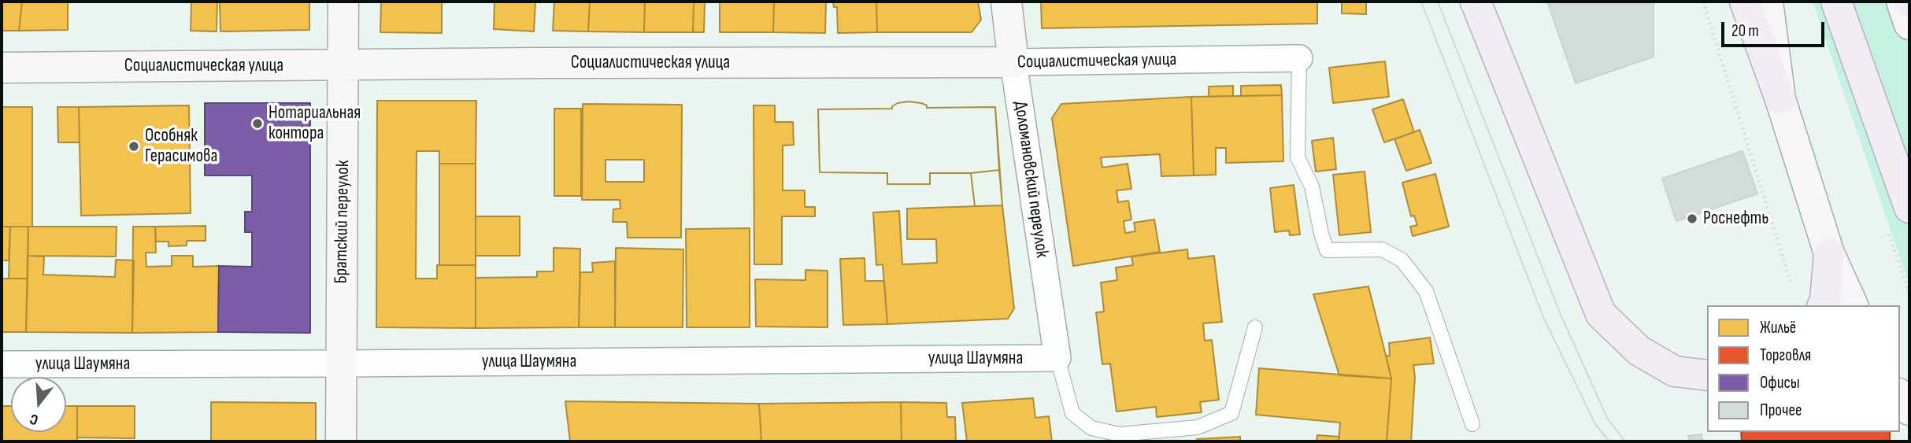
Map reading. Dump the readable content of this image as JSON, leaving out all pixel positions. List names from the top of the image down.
{
  "streets": {
    "street": [
      "Социалистическая улица",
      "Доломановский переулок",
      "Братский переулок",
      "улица Шаумяна"
    ]
  },
  "crossings": [
    ["Социалистическая улица", "Доломановский переулок"],
    ["Социалистическая улица", "Братский переулок"],
    ["Доломановский переулок", "улица Шаумяна"],
    ["Братский переулок", "улица Шаумяна"]
  ],
  "places": ["Нотариальная контора", "Особняк Герасимова", "Роснефть"],
  "legend": [
    "Жильё",
    "Торговля",
    "Офисы",
    "Прочее"
  ],
  "scale_bar": "20 m",
  "north": "bottom"
}
